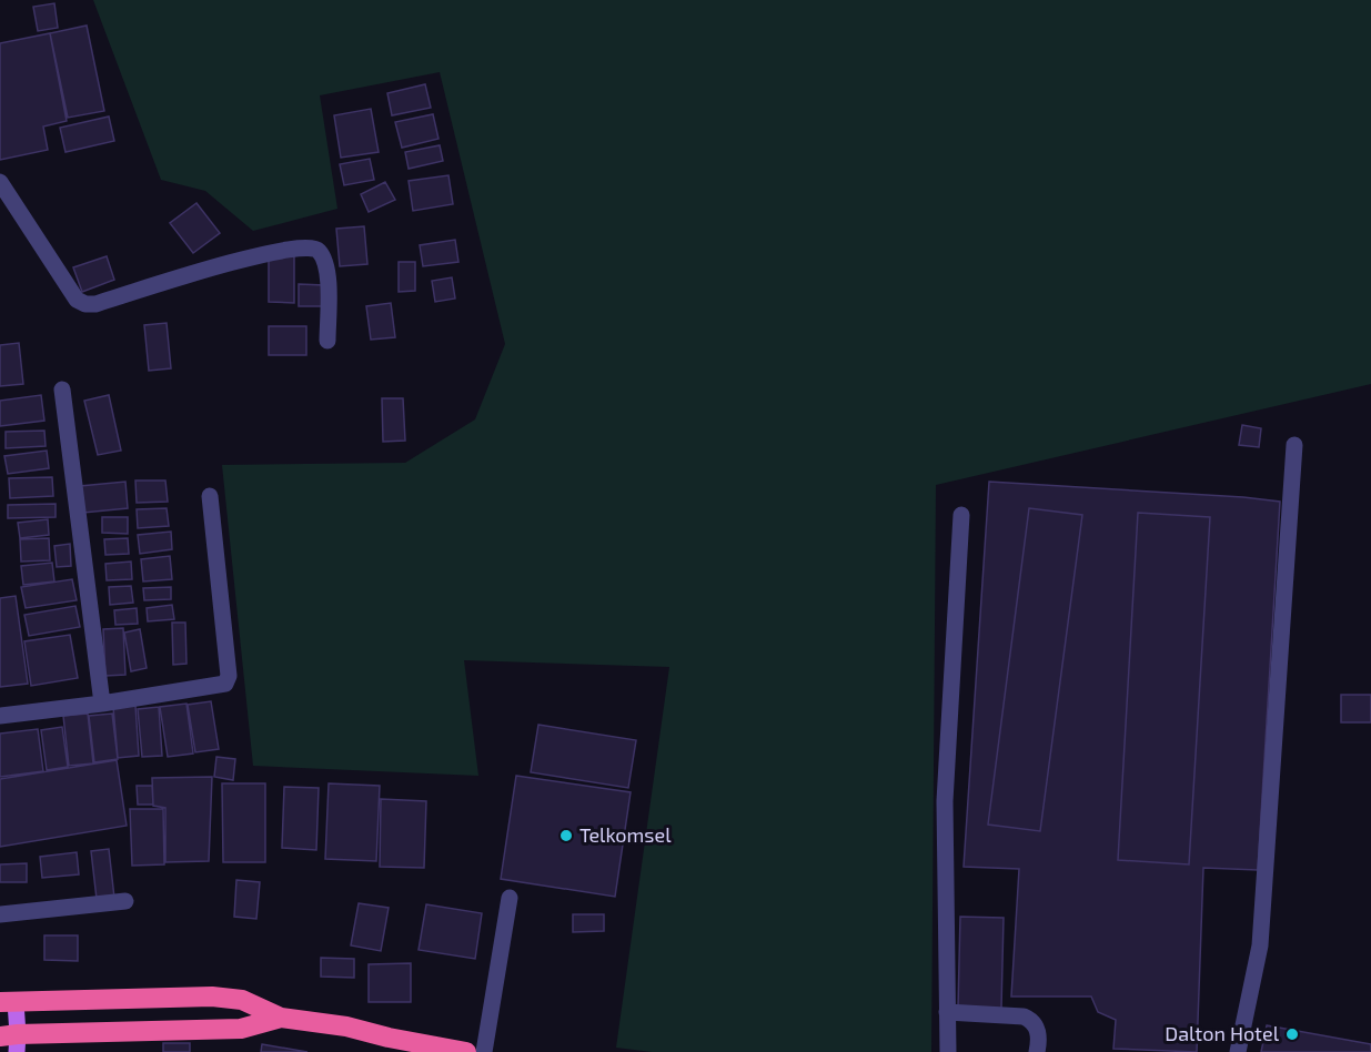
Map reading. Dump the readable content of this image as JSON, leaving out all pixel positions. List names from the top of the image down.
{
  "places": ["Telkomsel", "Dalton Hotel"]
}
